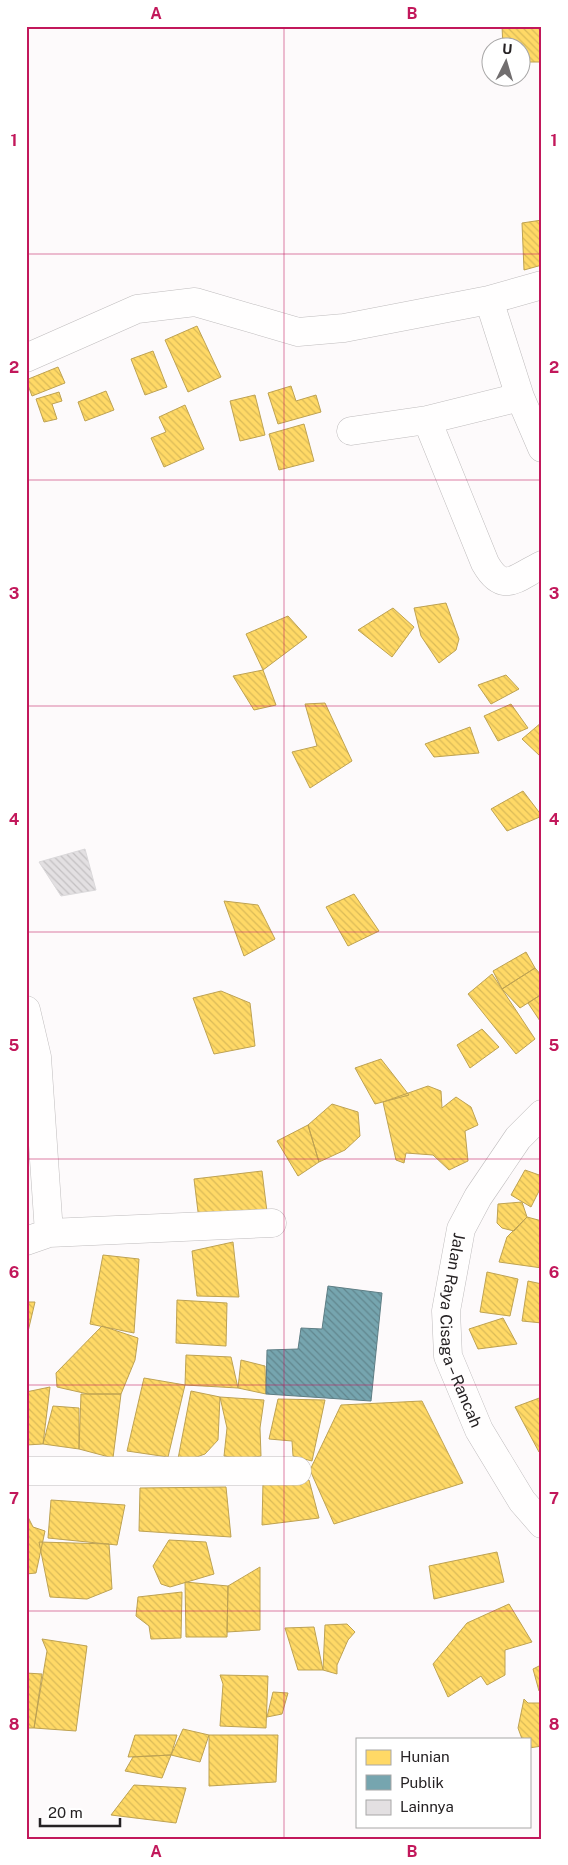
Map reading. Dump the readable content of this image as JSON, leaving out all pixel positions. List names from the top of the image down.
{
  "streets": {
    "street": ["Jalan Raya Cisaga – Rancah"]
  },
  "legend": ["Hunian", "Publik", "Lainnya"],
  "scale_bar": "20 m",
  "north": "top",
  "grid": {
    "columns": ["A", "B"],
    "rows": [
      "1",
      "2",
      "3",
      "4",
      "5",
      "6",
      "7",
      "8"
    ]
  }
}
